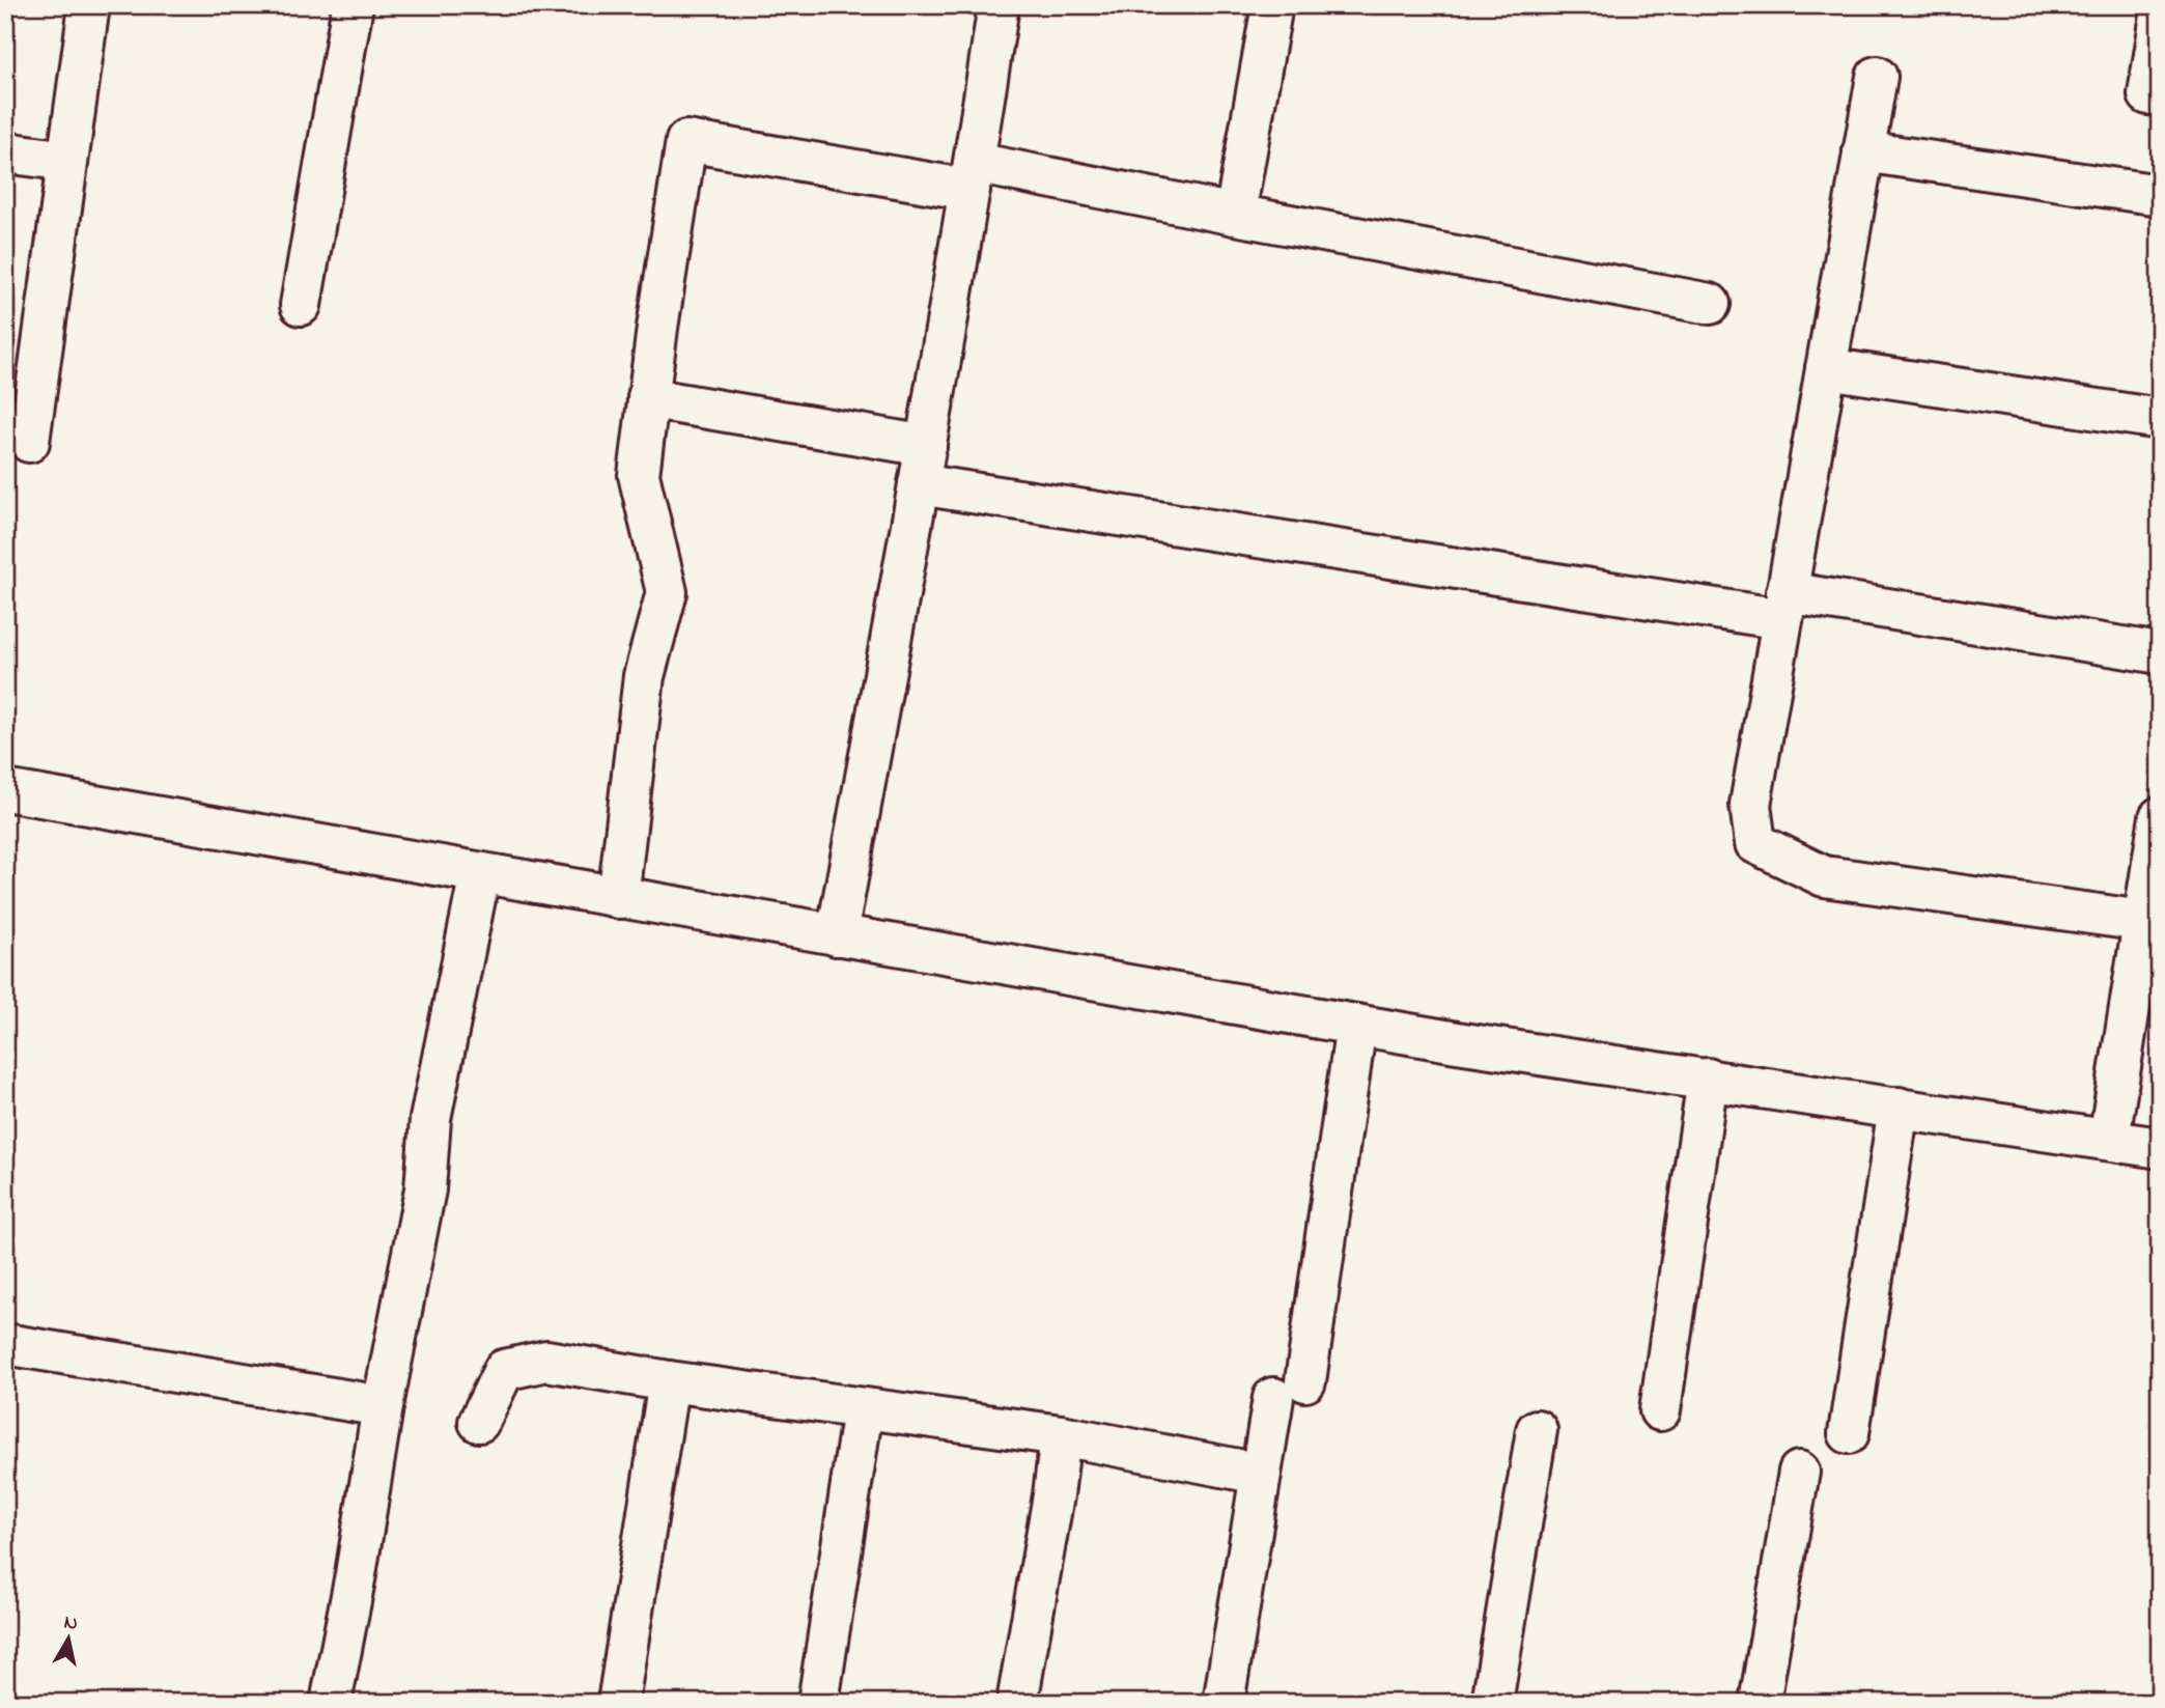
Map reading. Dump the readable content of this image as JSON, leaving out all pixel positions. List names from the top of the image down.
{
  "north": "top"
}
